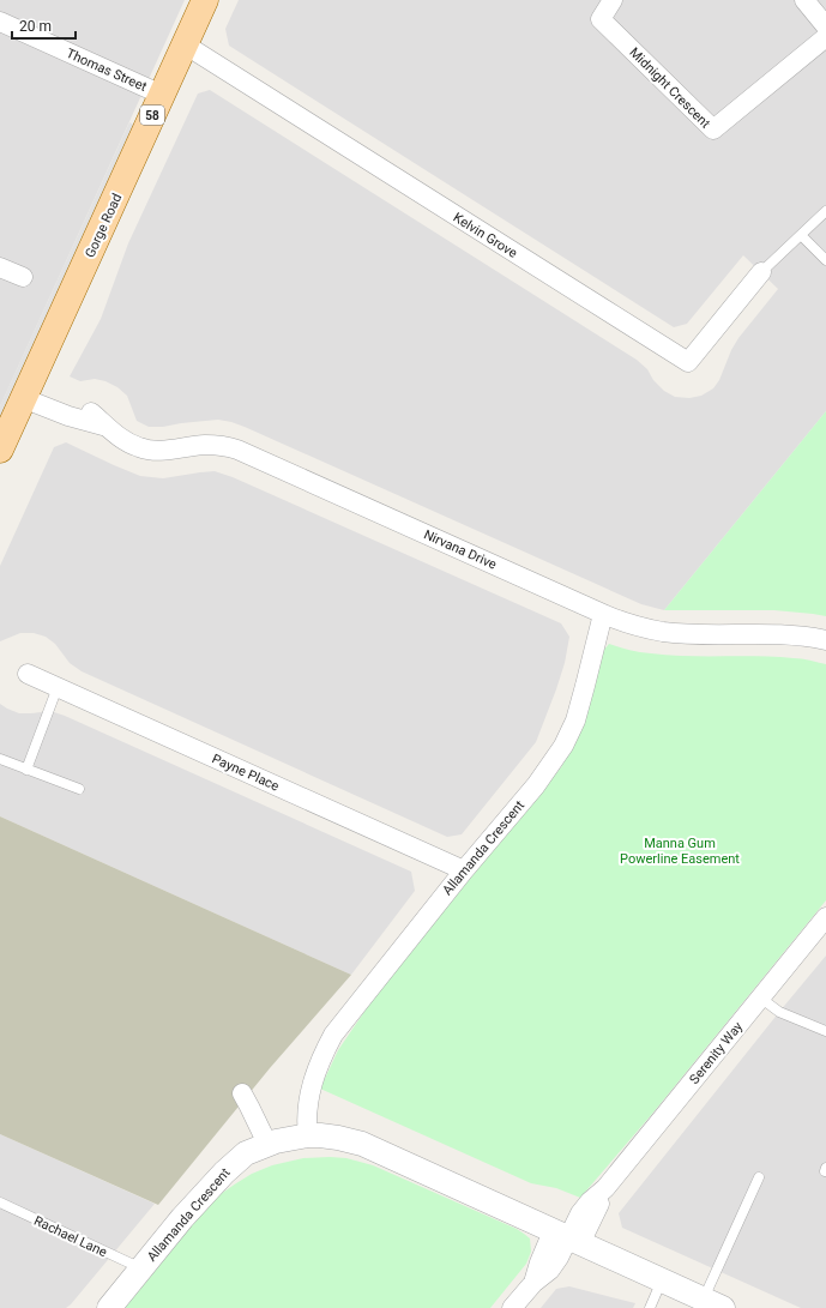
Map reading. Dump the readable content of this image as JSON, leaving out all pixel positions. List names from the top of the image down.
{
  "streets": {
    "main road": ["58", "Gorge Road"],
    "street": [
      "Thomas Street",
      "Midnight Crescent",
      "Kelvin Grove",
      "Nirvana Drive",
      "Payne Place",
      "Allamanda Crescent",
      "Serenity Way"
    ],
    "lane": ["Rachael Lane"]
  },
  "crossings": [
    ["Thomas Street", "Gorge Road"],
    ["Gorge Road", "Kelvin Grove"],
    ["Gorge Road", "Nirvana Drive"],
    ["Nirvana Drive", "Allamanda Crescent"],
    ["Payne Place", "Allamanda Crescent"],
    ["Allamanda Crescent", "Serenity Way"],
    ["Allamanda Crescent", "Rachael Lane"]
  ],
  "parks": ["Manna Gum Powerline Easement"],
  "scale_bar": "20 m"
}
